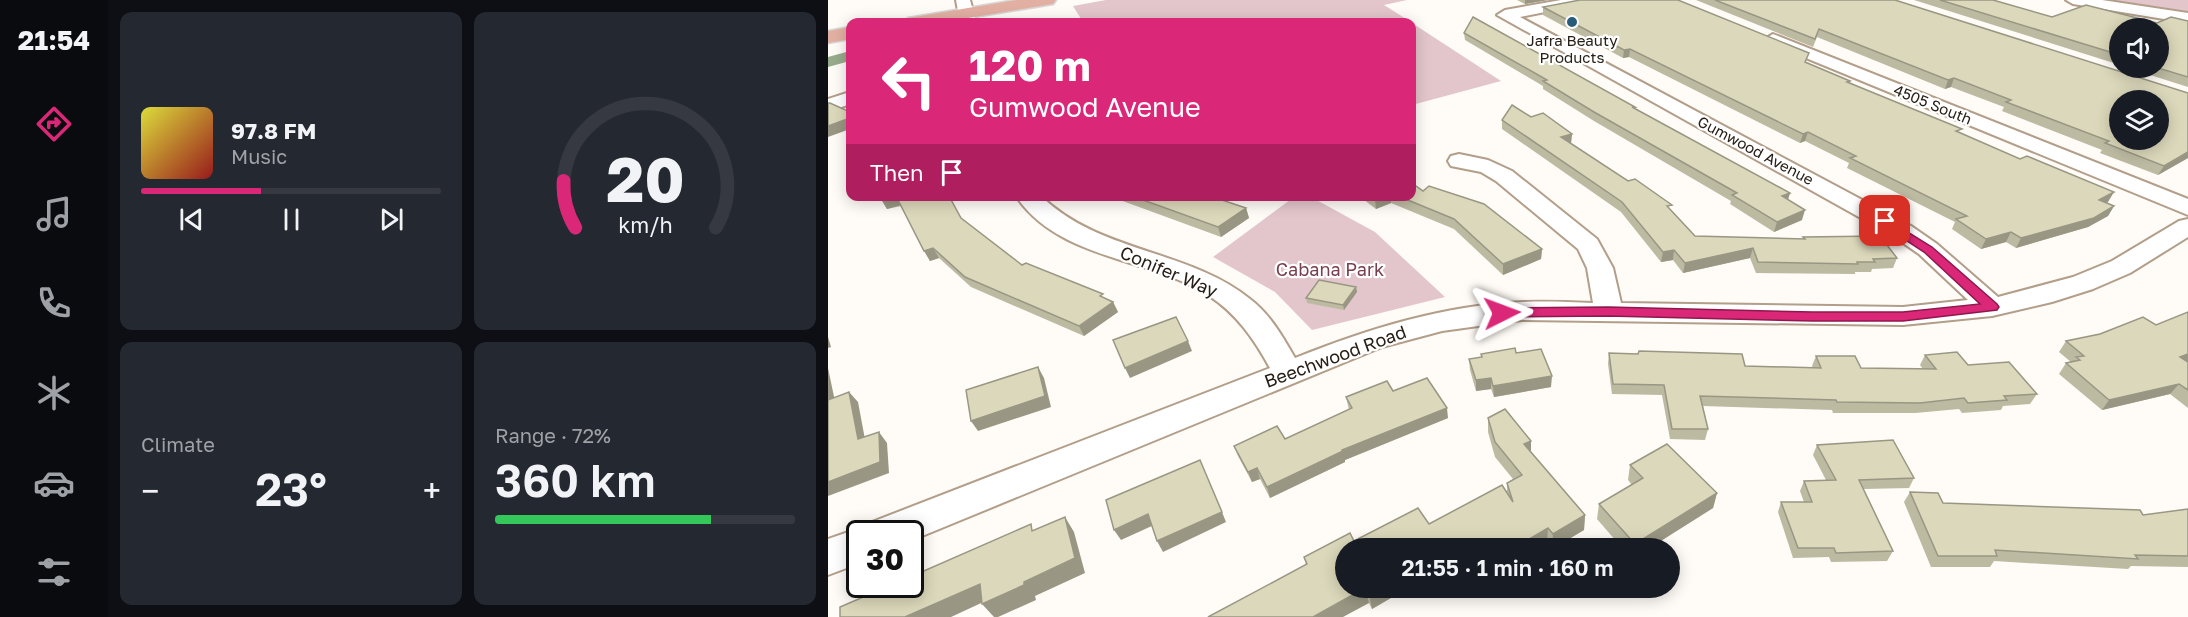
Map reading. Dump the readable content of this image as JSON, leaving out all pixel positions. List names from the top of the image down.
{
  "streets": {
    "street": [
      "4505 South",
      "Gumwood Avenue",
      "Conifer Way",
      "Beechwood Road"
    ]
  },
  "crossings": [
    ["Gumwood Avenue", "Beechwood Road"],
    ["Conifer Way", "Beechwood Road"]
  ],
  "parks": ["Cabana Park"],
  "places": ["Jafra Beauty Products"],
  "page": {
    "tabs": "21:54",
    "turn": ["120 m", "Gumwood Avenue"],
    "song": ["97.8 FM", "Music"],
    "then": "Then",
    "tile": [
      "Climate",
      ["Range · 72%", "360 km"]
    ],
    "heat": ["−", "23°", "+"],
    "limit": "30",
    "trip": "21:55 · 1 min · 160 m",
    "gauge": ["20", "km/h"]
  }
}
